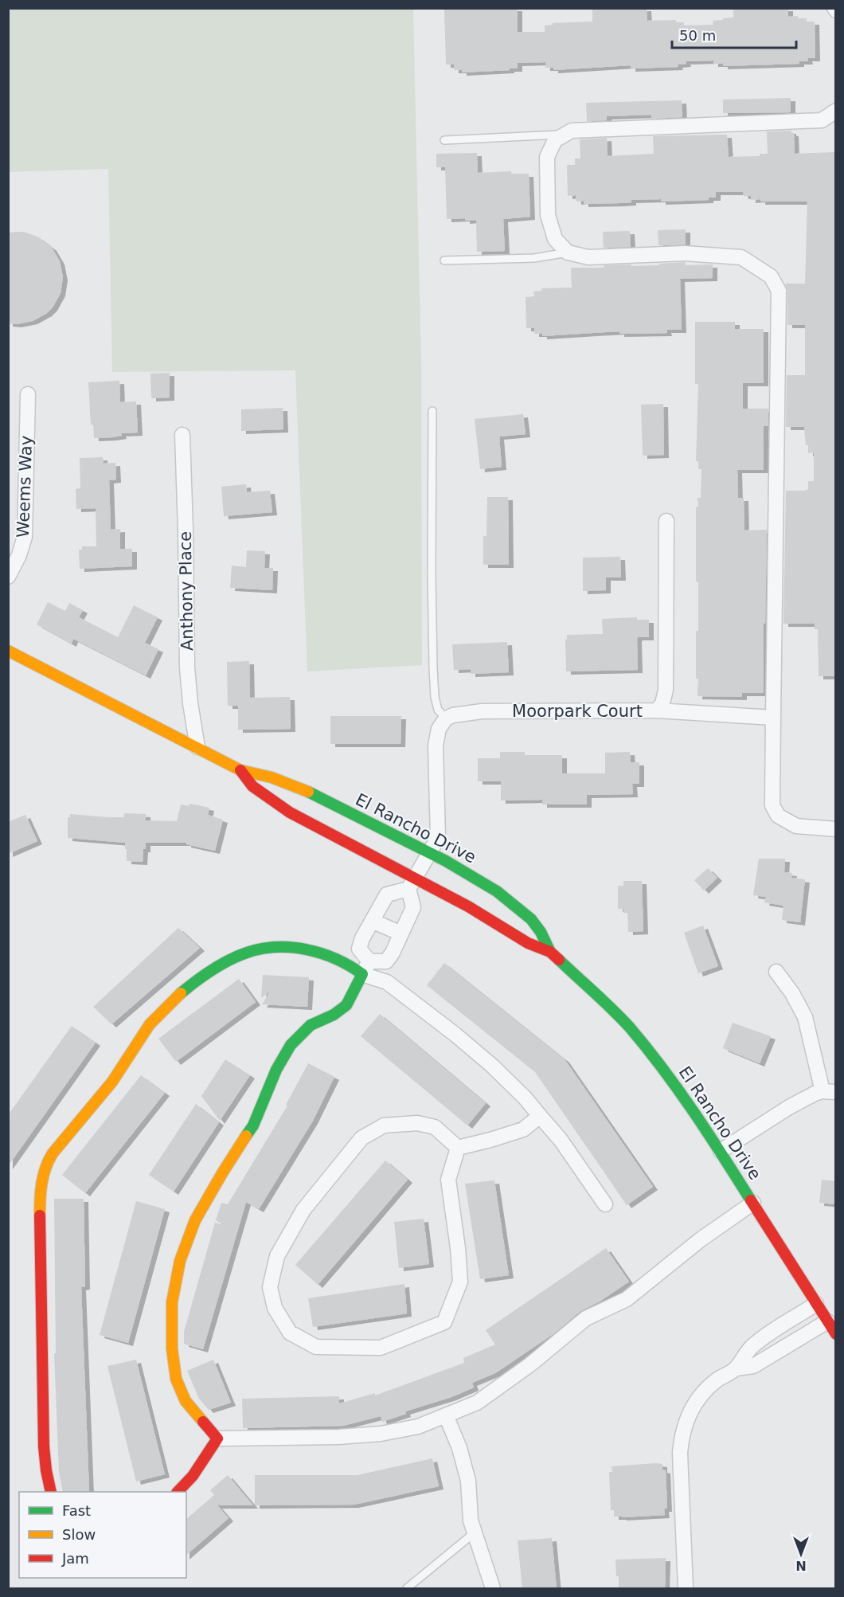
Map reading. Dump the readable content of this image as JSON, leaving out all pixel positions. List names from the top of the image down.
{
  "streets": {
    "main road": ["El Rancho Drive"],
    "street": ["Weems Way", "Anthony Place", "Moorpark Court"]
  },
  "crossings": [
    ["Anthony Place", "El Rancho Drive"]
  ],
  "legend": ["Fast", "Slow", "Jam"],
  "scale_bar": "50 m",
  "north": "bottom"
}
